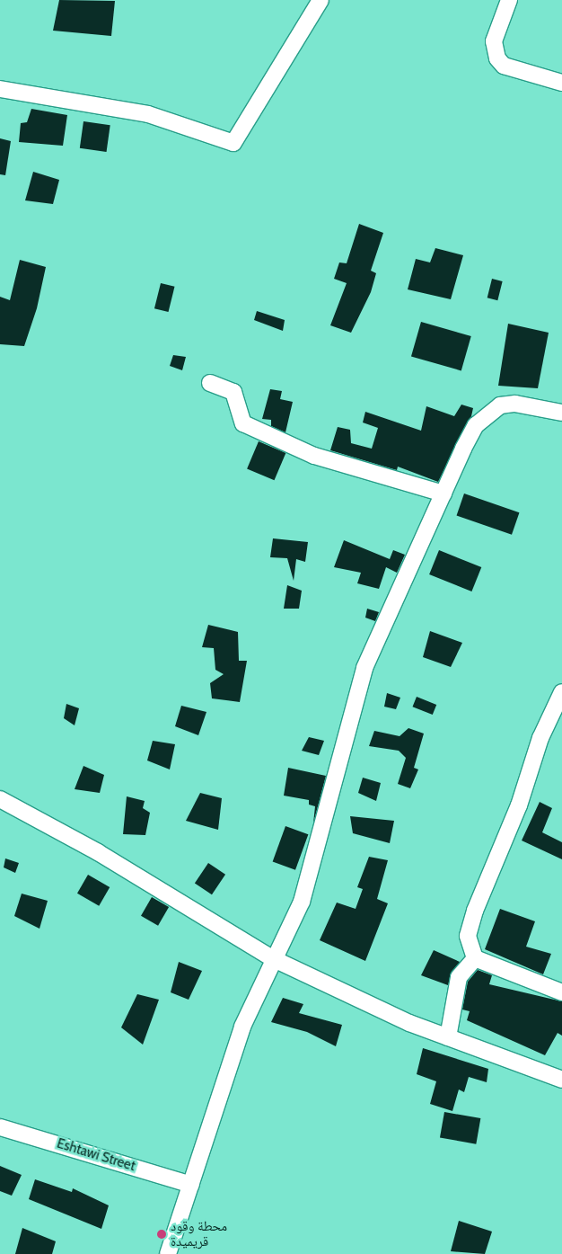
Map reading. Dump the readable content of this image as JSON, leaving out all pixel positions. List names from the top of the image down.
{
  "streets": {
    "street": ["Eshtawi Street"]
  },
  "places": ["محطة وقود قريميدة"]
}
